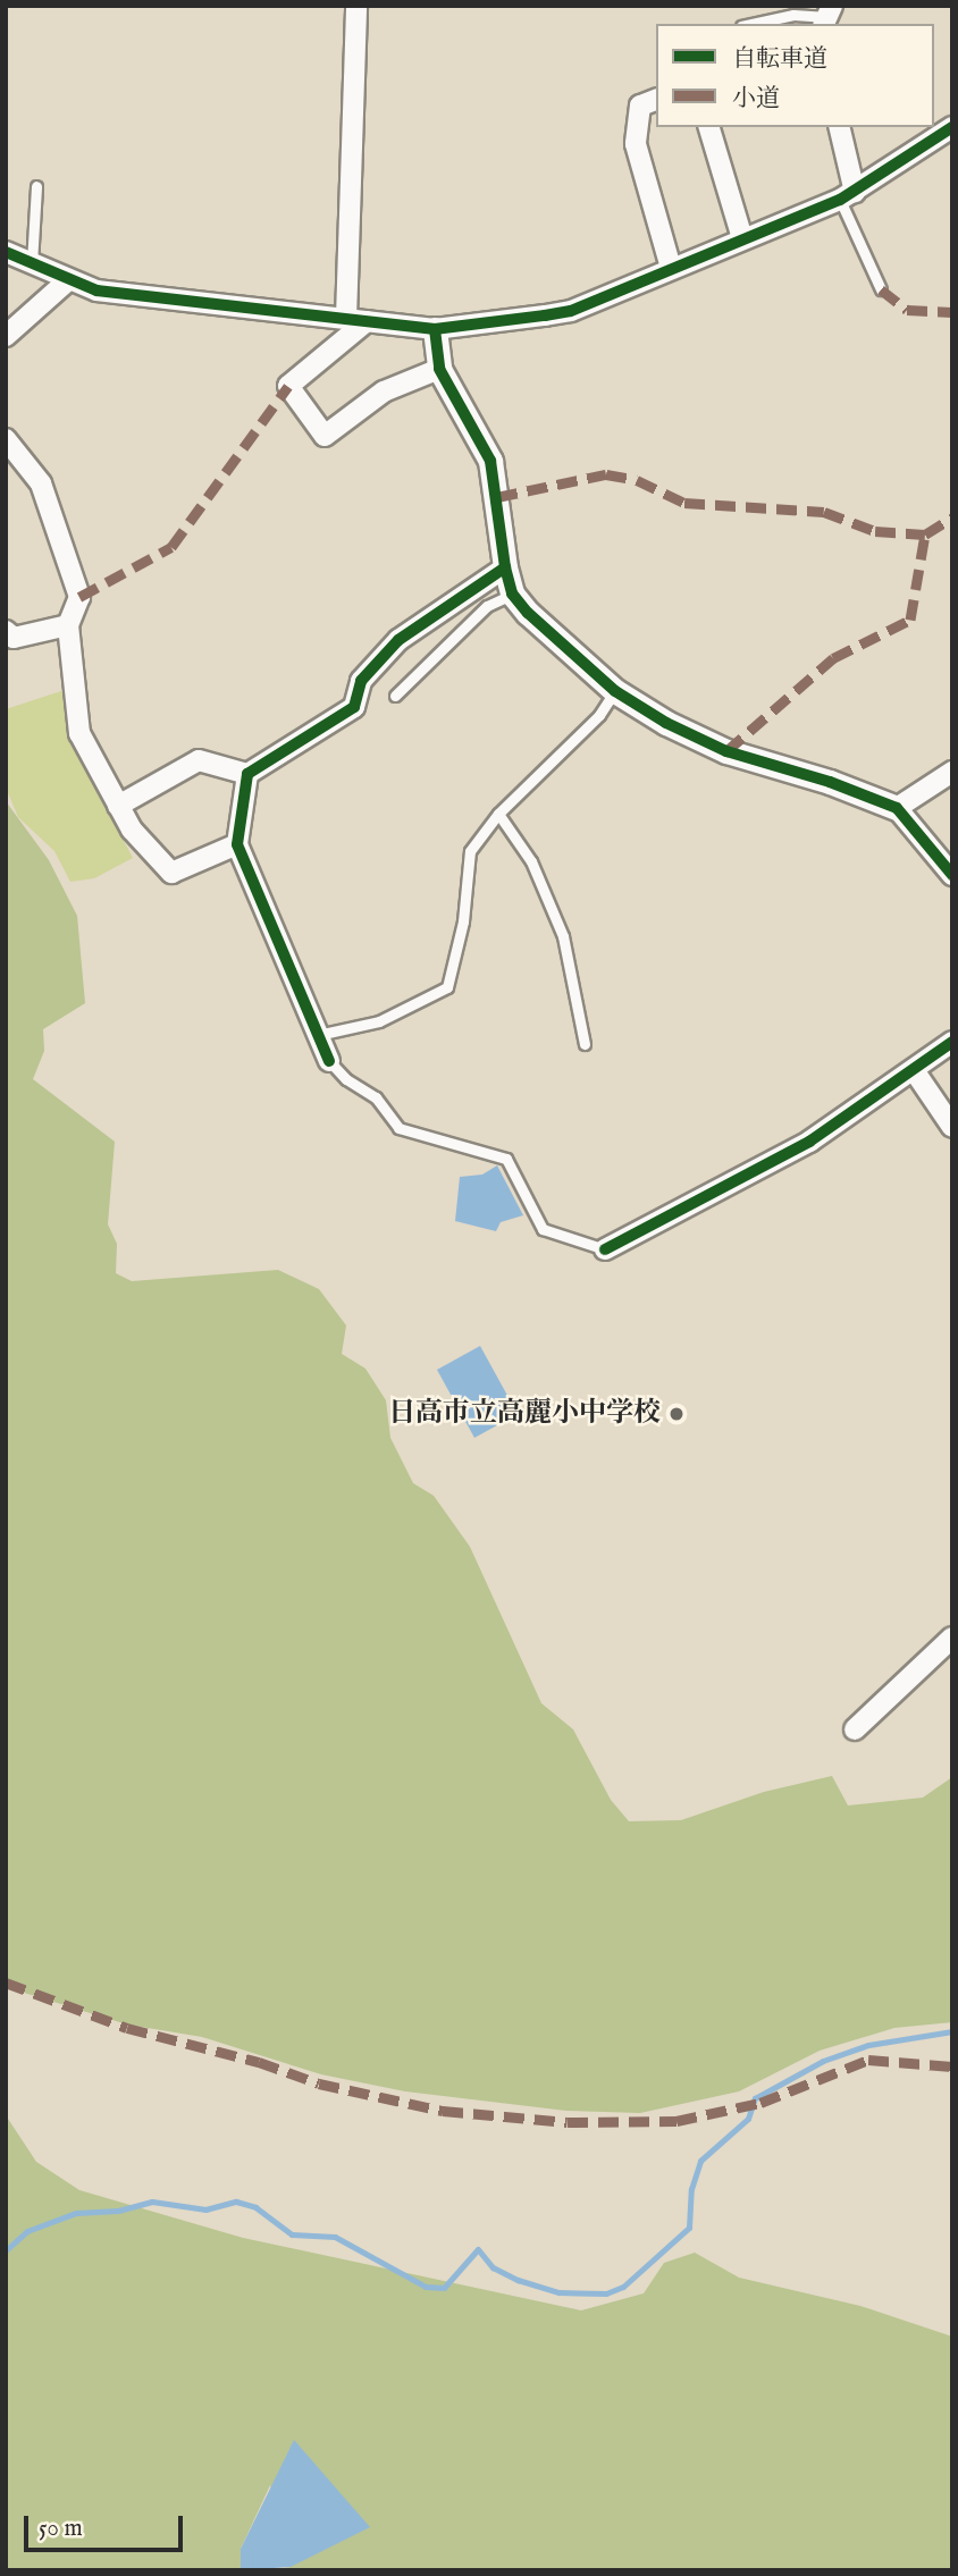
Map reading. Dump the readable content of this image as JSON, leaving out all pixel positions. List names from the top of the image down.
{
  "places": ["日高市立高麗小中学校"],
  "legend": ["自転車道", "小道"],
  "scale_bar": "50 m"
}
